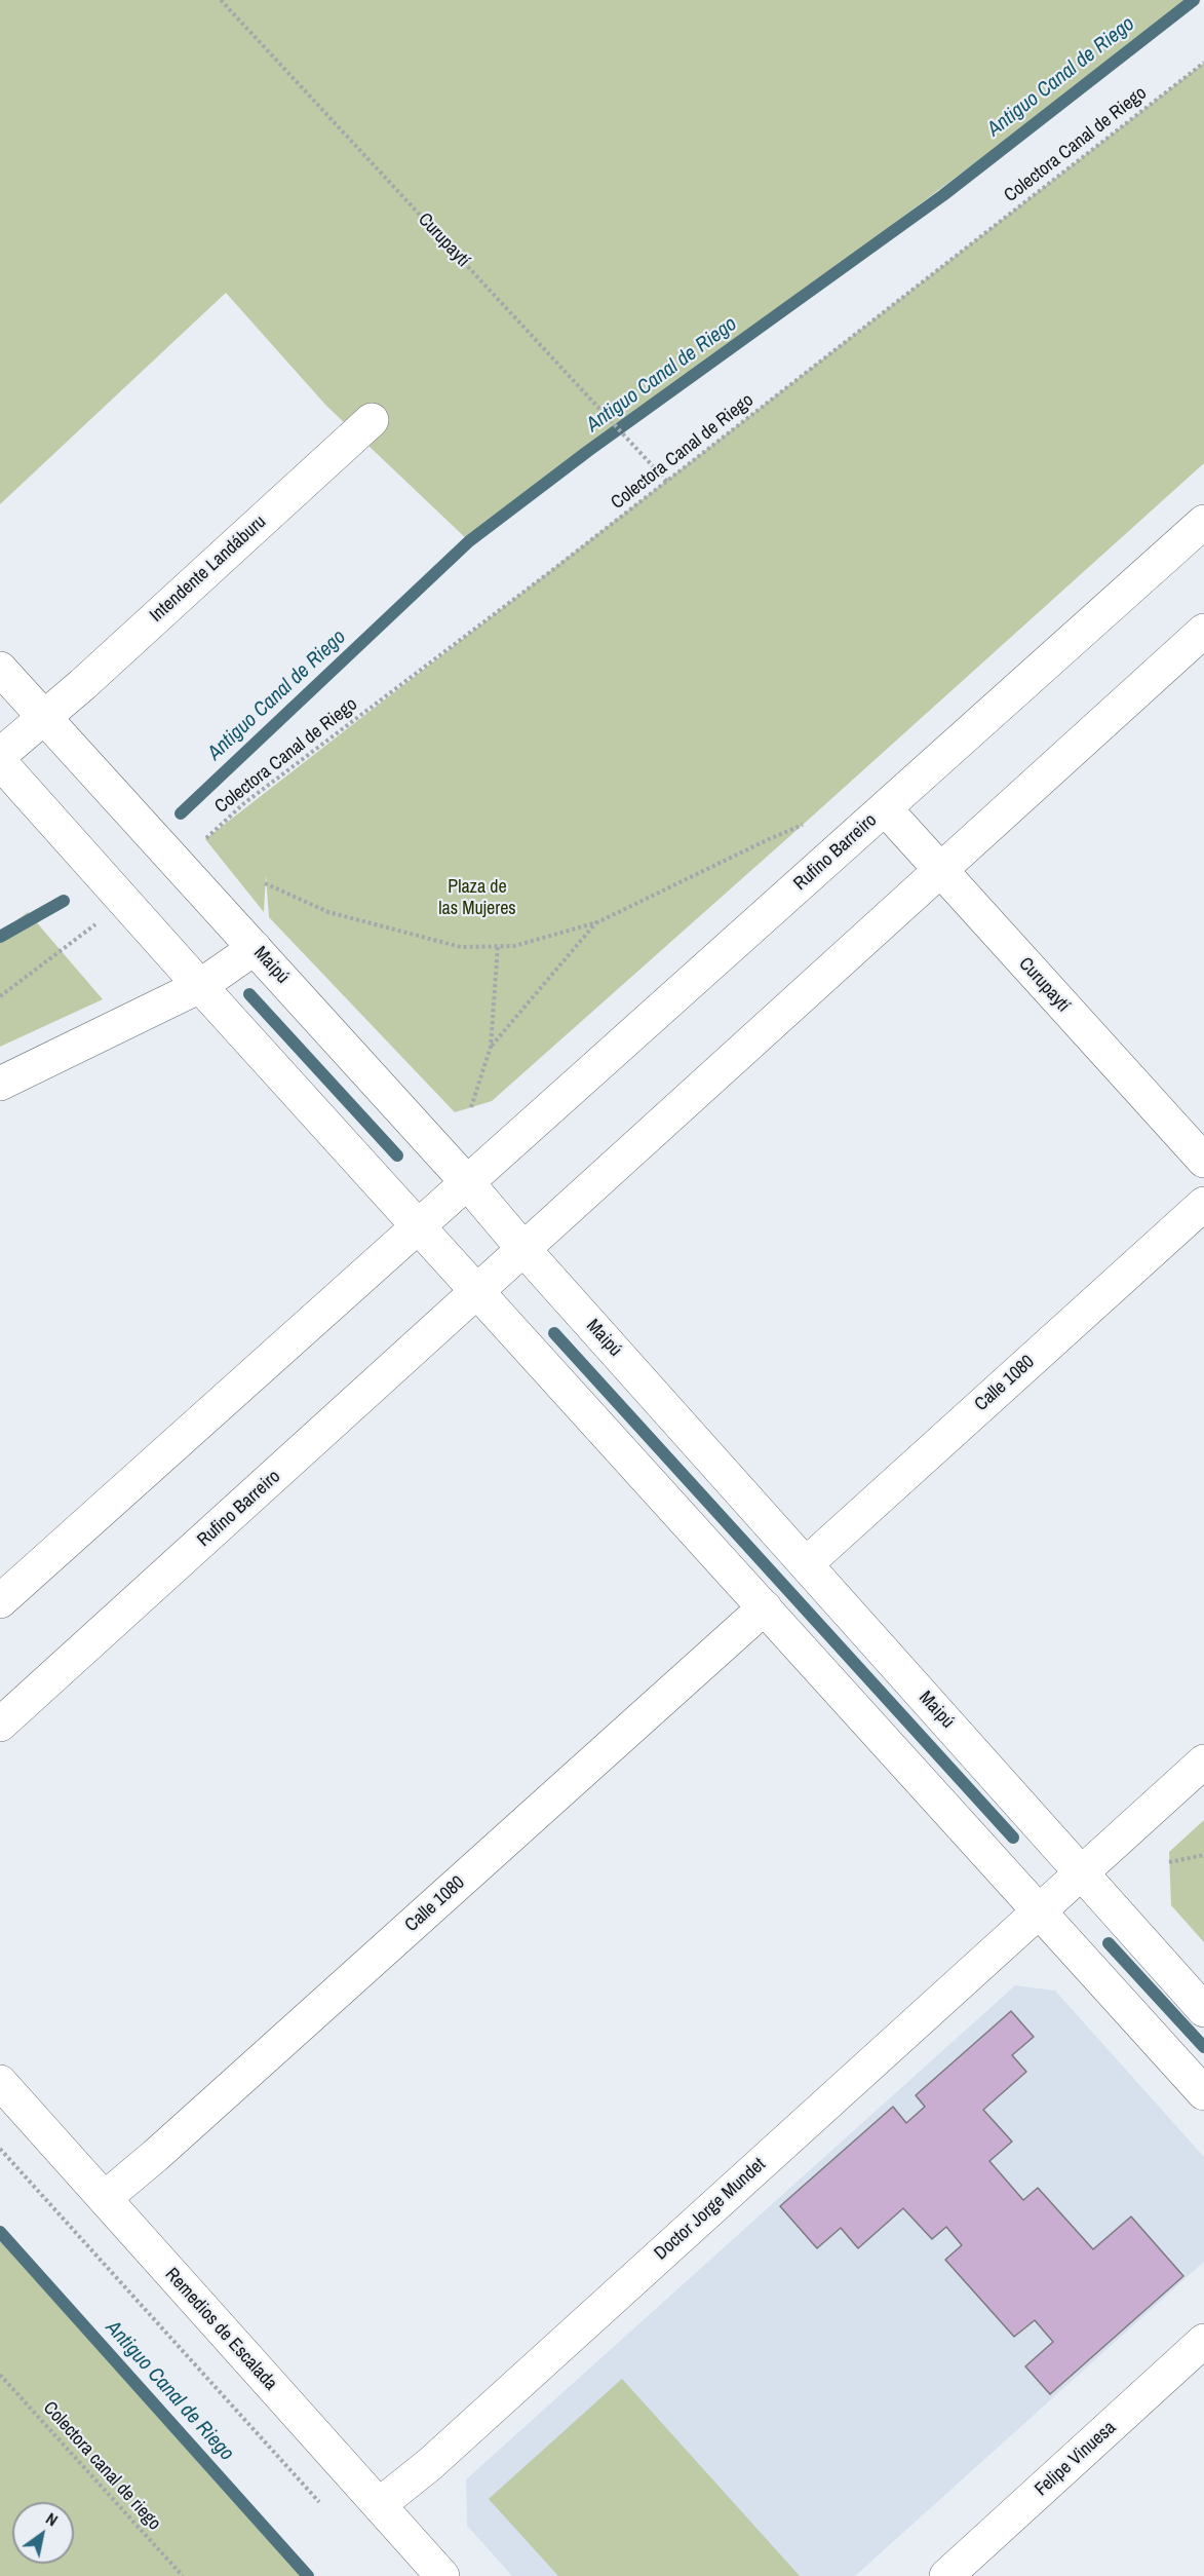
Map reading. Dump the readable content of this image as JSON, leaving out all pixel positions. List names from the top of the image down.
{
  "streets": {
    "street": [
      "Curupaytí",
      "Intendente Landáburu",
      "Rufino Barreiro",
      "Maipú",
      "Calle 1080",
      "Doctor Jorge Mundet",
      "Remedios de Escalada",
      "Felipe Vinuesa"
    ],
    "path": ["Colectora Canal de Riego", "Colectora canal de riego"]
  },
  "crossings": [
    ["Colectora Canal de Riego", "Curupaytí"],
    ["Colectora Canal de Riego", "Maipú"],
    ["Curupaytí", "Rufino Barreiro"],
    ["Intendente Landáburu", "Maipú"],
    ["Rufino Barreiro", "Maipú"],
    ["Maipú", "Calle 1080"],
    ["Maipú", "Doctor Jorge Mundet"],
    ["Calle 1080", "Remedios de Escalada"],
    ["Doctor Jorge Mundet", "Remedios de Escalada"]
  ],
  "water": ["Antiguo Canal de Riego"],
  "parks": ["Plaza de las Mujeres"],
  "north": "top right"
}
